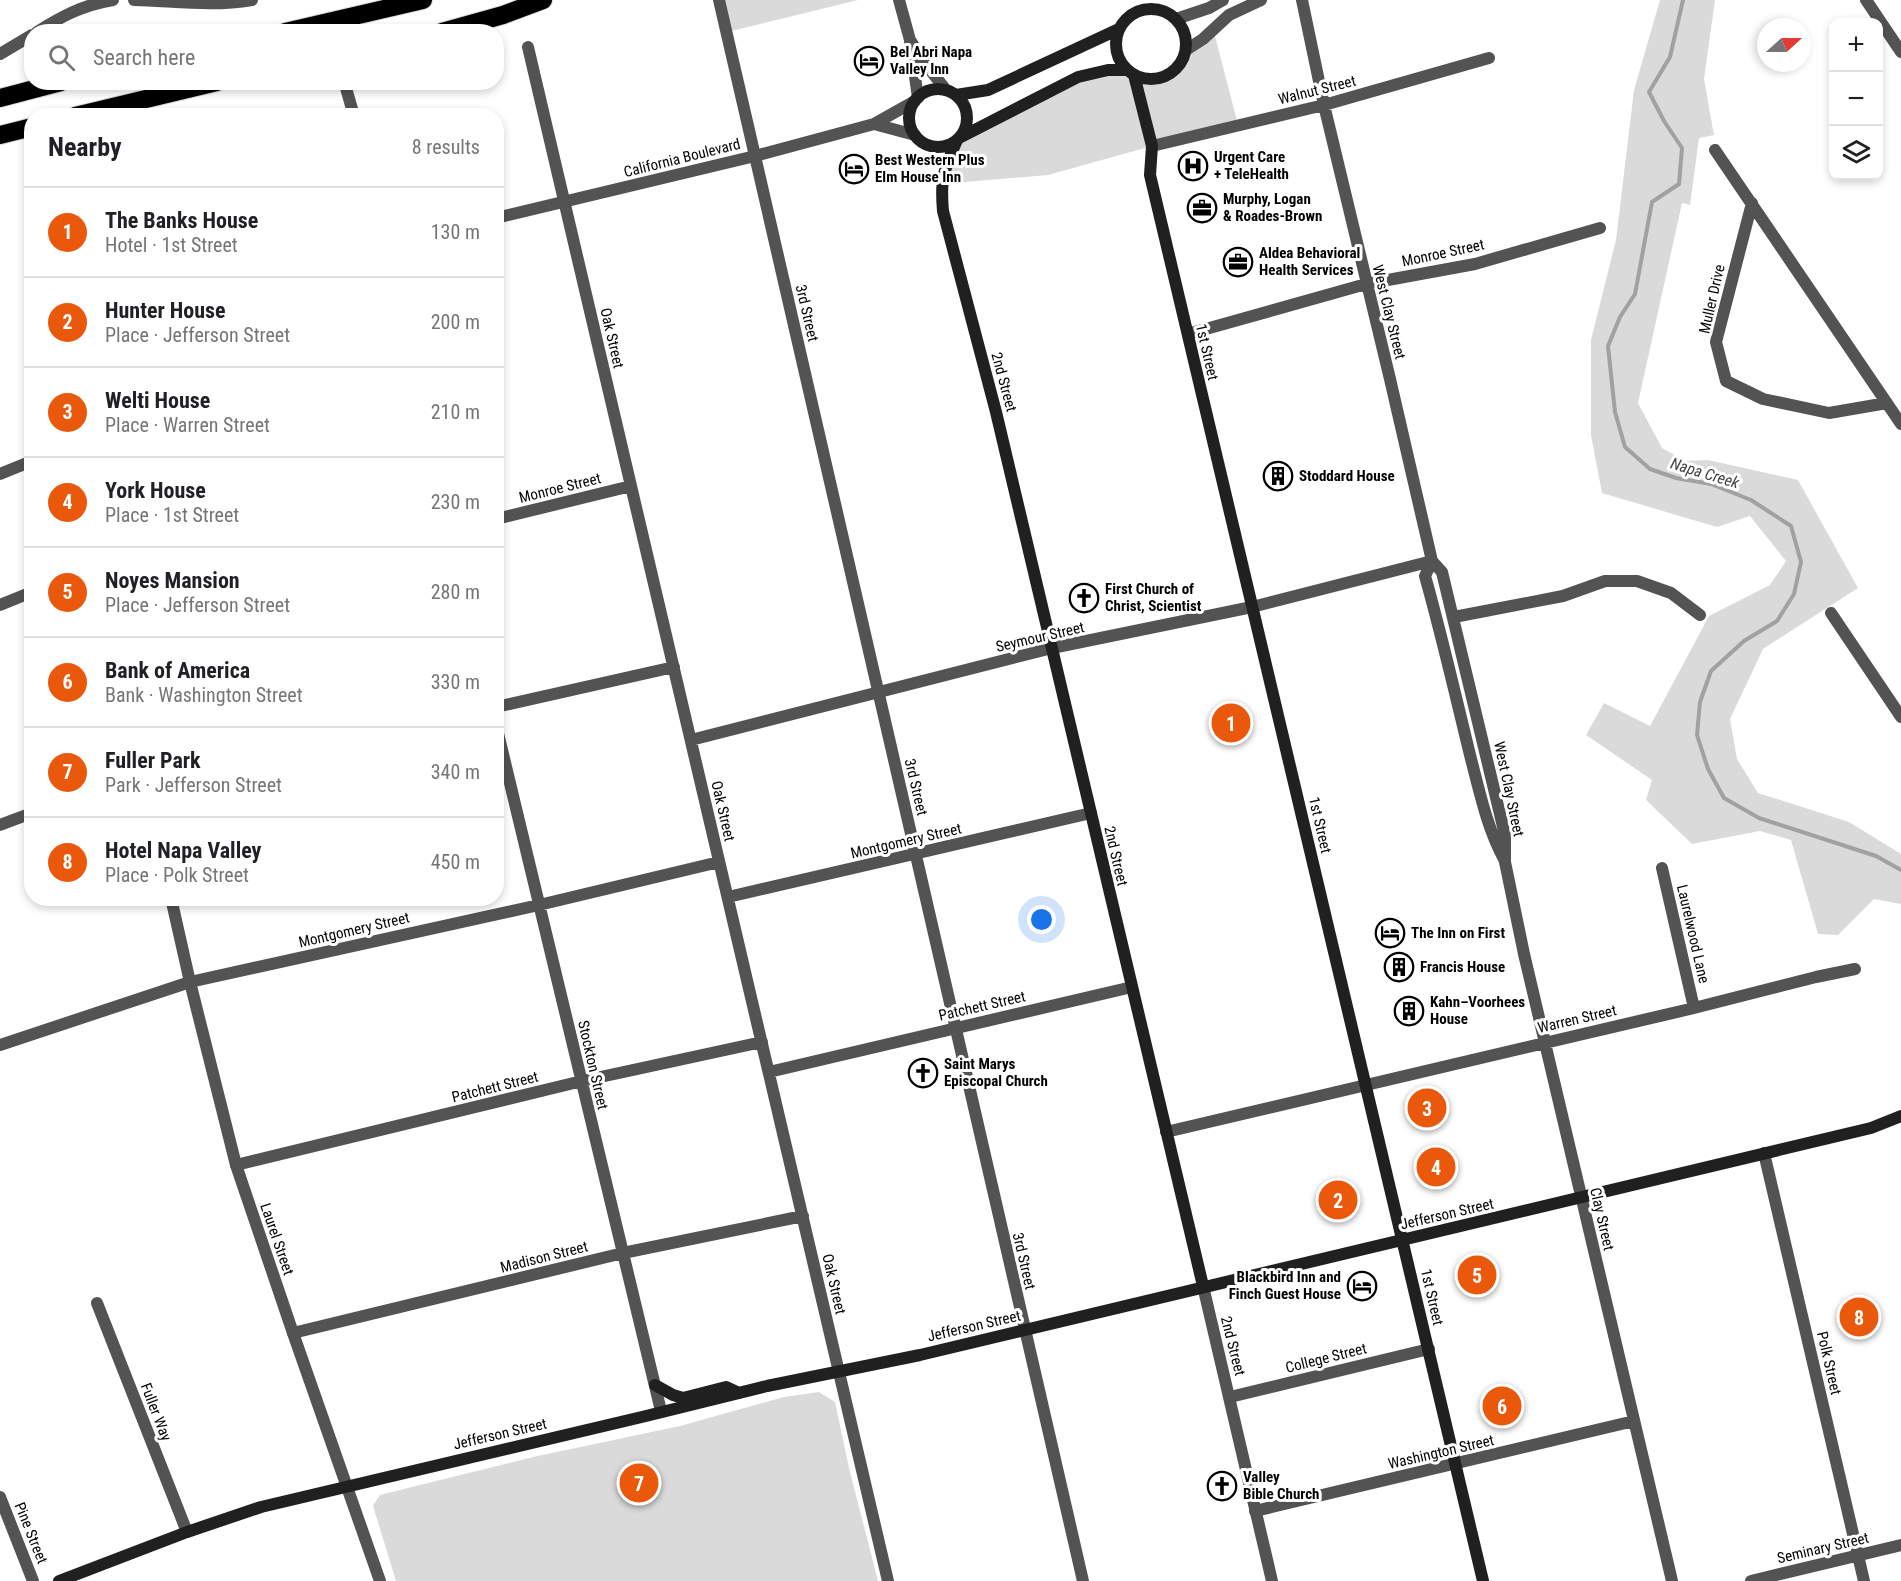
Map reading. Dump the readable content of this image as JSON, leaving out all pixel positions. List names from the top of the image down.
{
  "streets": {
    "main road": ["1st Street", "2nd Street", "Jefferson Street"],
    "street": [
      "Walnut Street",
      "California Boulevard",
      "Monroe Street",
      "Muller Drive",
      "West Clay Street",
      "3rd Street",
      "Oak Street",
      "Seymour Street",
      "Montgomery Street",
      "Laurelwood Lane",
      "Patchett Street",
      "Warren Street",
      "Stockton Street",
      "Clay Street",
      "Laurel Street",
      "Madison Street",
      "College Street",
      "Polk Street",
      "Fuller Way",
      "Washington Street",
      "Pine Street",
      "Seminary Street"
    ]
  },
  "crossings": [
    ["Walnut Street", "West Clay Street"],
    ["Walnut Street", "1st Street"],
    ["California Boulevard", "3rd Street"],
    ["California Boulevard", "Oak Street"],
    ["California Boulevard", "2nd Street"],
    ["Monroe Street", "West Clay Street"],
    ["Monroe Street", "Oak Street"],
    ["Monroe Street", "1st Street"],
    ["West Clay Street", "Seymour Street"],
    ["West Clay Street", "Clay Street"],
    ["3rd Street", "Seymour Street"],
    ["3rd Street", "Montgomery Street"],
    ["3rd Street", "Patchett Street"],
    ["3rd Street", "Jefferson Street"],
    ["Oak Street", "Seymour Street"],
    ["Oak Street", "Montgomery Street"],
    ["Oak Street", "Patchett Street"],
    ["Oak Street", "Jefferson Street"],
    ["Oak Street", "Madison Street"],
    ["1st Street", "Seymour Street"],
    ["1st Street", "Warren Street"],
    ["1st Street", "Jefferson Street"],
    ["1st Street", "College Street"],
    ["1st Street", "Washington Street"],
    ["2nd Street", "Seymour Street"],
    ["2nd Street", "Montgomery Street"],
    ["2nd Street", "Patchett Street"],
    ["2nd Street", "Warren Street"],
    ["2nd Street", "Jefferson Street"],
    ["2nd Street", "College Street"],
    ["2nd Street", "Washington Street"],
    ["Montgomery Street", "Stockton Street"],
    ["Montgomery Street", "Laurel Street"],
    ["Laurelwood Lane", "Warren Street"],
    ["Patchett Street", "Stockton Street"],
    ["Patchett Street", "Laurel Street"],
    ["Warren Street", "Clay Street"],
    ["Stockton Street", "Jefferson Street"],
    ["Stockton Street", "Madison Street"],
    ["Jefferson Street", "Clay Street"],
    ["Jefferson Street", "Laurel Street"],
    ["Jefferson Street", "Polk Street"],
    ["Jefferson Street", "Fuller Way"],
    ["Clay Street", "Washington Street"],
    ["Laurel Street", "Madison Street"],
    ["Polk Street", "Seminary Street"]
  ],
  "water": ["Napa Creek"],
  "places": {
    "hotel": [
      "Bel Abri Napa Valley Inn",
      "Best Western Plus Elm House Inn",
      "The Inn on First",
      "Blackbird Inn and Finch Guest House"
    ],
    "hospital": ["Urgent Care + TeleHealth"],
    "office": ["Murphy, Logan & Roades-Brown", "Aldea Behavioral Health Services"],
    "building": ["Stoddard House", "Francis House", "Kahn–Voorhees House"],
    "church": ["First Church of Christ, Scientist", "Saint Marys Episcopal Church", "Valley Bible Church"]
  },
  "north": "right",
  "page": {
    "map_buttons": ["+", "−"],
    "search": "Search here",
    "heading": ["Nearby", "8 results"],
    "list": [
      {
        "mark": "1",
        "name": "The Banks House",
        "note": "Hotel · 1st Street",
        "value": "130 m"
      },
      {
        "mark": "2",
        "name": "Hunter House",
        "note": "Place · Jefferson Street",
        "value": "200 m"
      },
      {
        "mark": "3",
        "name": "Welti House",
        "note": "Place · Warren Street",
        "value": "210 m"
      },
      {
        "mark": "4",
        "name": "York House",
        "note": "Place · 1st Street",
        "value": "230 m"
      },
      {
        "mark": "5",
        "name": "Noyes Mansion",
        "note": "Place · Jefferson Street",
        "value": "280 m"
      },
      {
        "mark": "6",
        "name": "Bank of America",
        "note": "Bank · Washington Street",
        "value": "330 m"
      },
      {
        "mark": "7",
        "name": "Fuller Park",
        "note": "Park · Jefferson Street",
        "value": "340 m"
      },
      {
        "mark": "8",
        "name": "Hotel Napa Valley",
        "note": "Place · Polk Street",
        "value": "450 m"
      }
    ],
    "pins": [
      "1",
      "3",
      "4",
      "2",
      "5",
      "8",
      "6",
      "7"
    ]
  }
}
